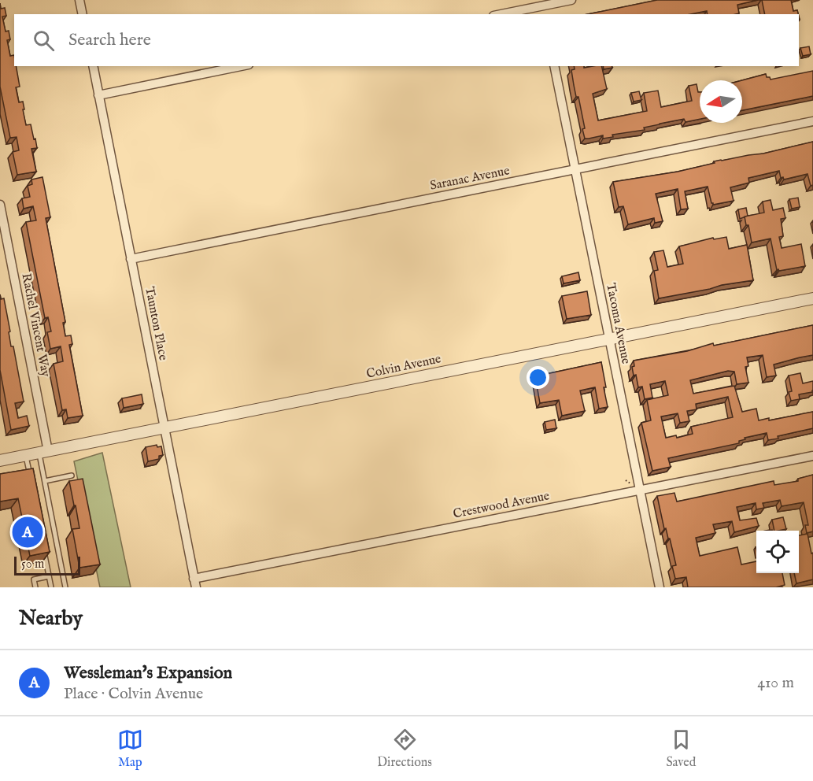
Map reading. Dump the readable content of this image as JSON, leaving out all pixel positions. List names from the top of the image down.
{
  "streets": {
    "street": [
      "Saranac Avenue",
      "Taunton Place",
      "Tacoma Avenue",
      "Rachel Vincent Way",
      "Colvin Avenue",
      "Crestwood Avenue"
    ]
  },
  "crossings": [
    ["Saranac Avenue", "Taunton Place"],
    ["Saranac Avenue", "Tacoma Avenue"],
    ["Taunton Place", "Colvin Avenue"],
    ["Taunton Place", "Crestwood Avenue"],
    ["Tacoma Avenue", "Colvin Avenue"],
    ["Tacoma Avenue", "Crestwood Avenue"],
    ["Rachel Vincent Way", "Colvin Avenue"]
  ],
  "scale_bar": "50 m",
  "north": "left",
  "page": {
    "search": "Search here",
    "pins": "A",
    "scale": "50 m",
    "heading": "Nearby",
    "list": [
      {
        "mark": "A",
        "name": "Wessleman's Expansion",
        "note": "Place · Colvin Avenue",
        "value": "410 m"
      }
    ],
    "nav": ["Map", "Directions", "Saved"]
  }
}
